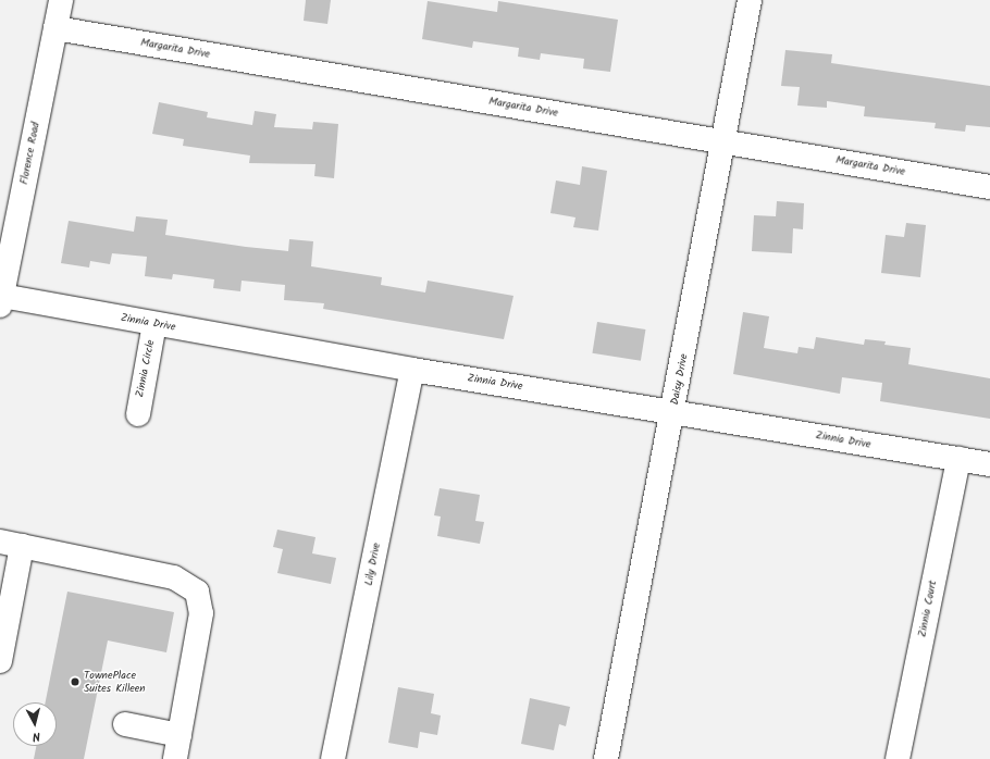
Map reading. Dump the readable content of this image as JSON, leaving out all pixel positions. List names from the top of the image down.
{
  "streets": {
    "street": [
      "Margarita Drive",
      "Florence Road",
      "Zinnia Drive",
      "Zinnia Circle",
      "Daisy Drive",
      "Lily Drive",
      "Zinnia Court"
    ]
  },
  "crossings": [
    ["Margarita Drive", "Florence Road"],
    ["Margarita Drive", "Daisy Drive"],
    ["Florence Road", "Zinnia Drive"],
    ["Zinnia Drive", "Zinnia Circle"],
    ["Zinnia Drive", "Daisy Drive"],
    ["Zinnia Drive", "Lily Drive"],
    ["Zinnia Drive", "Zinnia Court"]
  ],
  "places": ["TownePlace Suites Killeen"],
  "north": "bottom"
}
